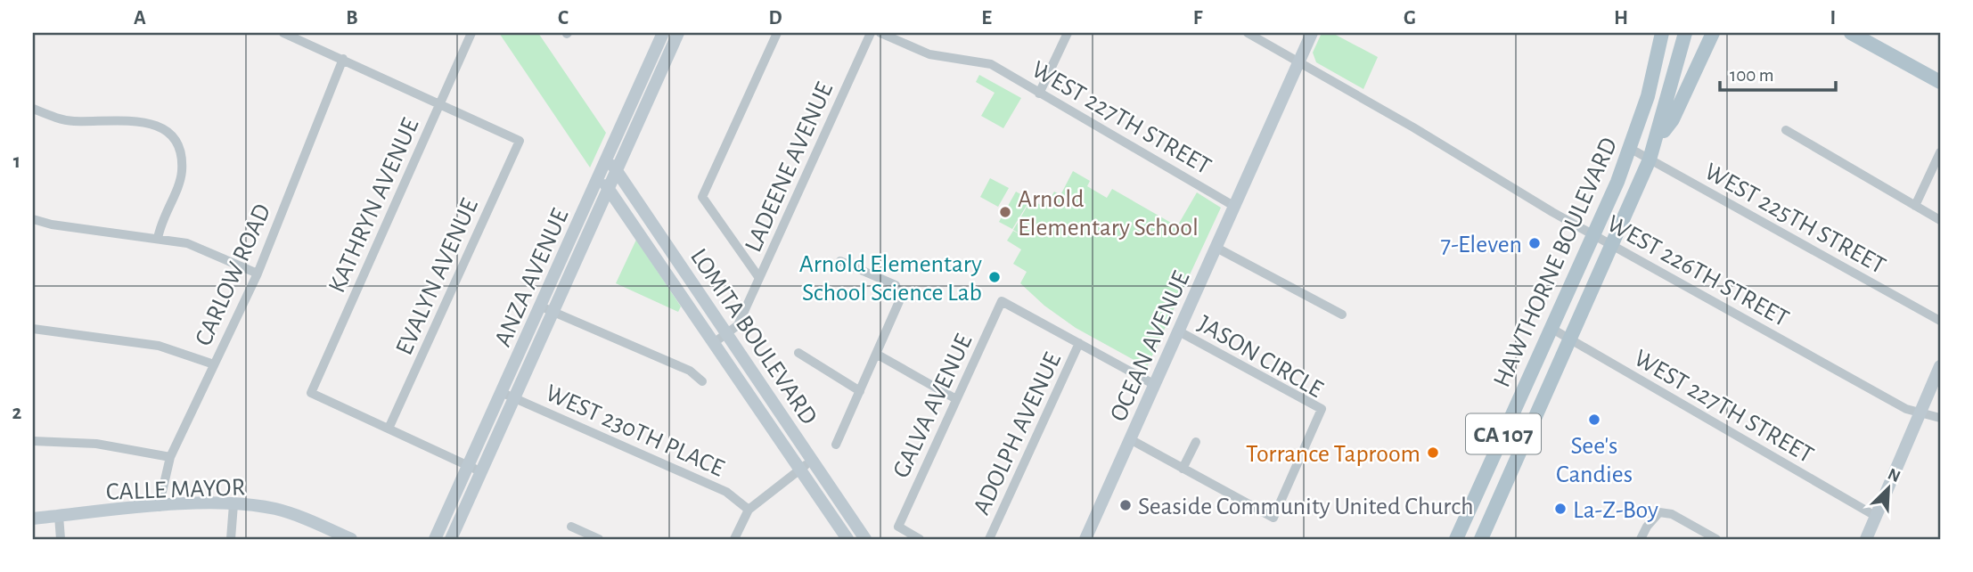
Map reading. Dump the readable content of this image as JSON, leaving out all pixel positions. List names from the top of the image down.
{
  "streets": {
    "main road": [
      "HAWTHORNE BOULEVARD",
      "ANZA AVENUE",
      "LOMITA BOULEVARD",
      "OCEAN AVENUE",
      "CA 107",
      "CALLE MAYOR"
    ],
    "street": [
      "WEST 227TH STREET",
      "LADEENE AVENUE",
      "KATHRYN AVENUE",
      "WEST 225TH STREET",
      "WEST 226TH STREET",
      "CARLOW ROAD",
      "EVALYN AVENUE",
      "JASON CIRCLE",
      "GALVA AVENUE",
      "WEST 230TH PLACE",
      "ADOLPH AVENUE"
    ]
  },
  "crossings": [
    ["WEST 227TH STREET", "HAWTHORNE BOULEVARD"],
    ["WEST 227TH STREET", "OCEAN AVENUE"],
    ["LADEENE AVENUE", "LOMITA BOULEVARD"],
    ["KATHRYN AVENUE", "EVALYN AVENUE"],
    ["WEST 225TH STREET", "HAWTHORNE BOULEVARD"],
    ["HAWTHORNE BOULEVARD", "WEST 226TH STREET"],
    ["WEST 226TH STREET", "OCEAN AVENUE"],
    ["CARLOW ROAD", "CALLE MAYOR"],
    ["ANZA AVENUE", "LOMITA BOULEVARD"],
    ["ANZA AVENUE", "WEST 230TH PLACE"],
    ["OCEAN AVENUE", "JASON CIRCLE"],
    ["GALVA AVENUE", "ADOLPH AVENUE"]
  ],
  "places": [
    "Arnold Elementary School",
    "7-Eleven",
    "Arnold Elementary School Science Lab",
    "See's Candies",
    "Torrance Taproom",
    "Seaside Community United Church",
    "La-Z-Boy"
  ],
  "scale_bar": "100 m",
  "north": "top right",
  "grid": {
    "columns": [
      "A",
      "B",
      "C",
      "D",
      "E",
      "F",
      "G",
      "H",
      "I"
    ],
    "rows": ["1", "2"]
  }
}
